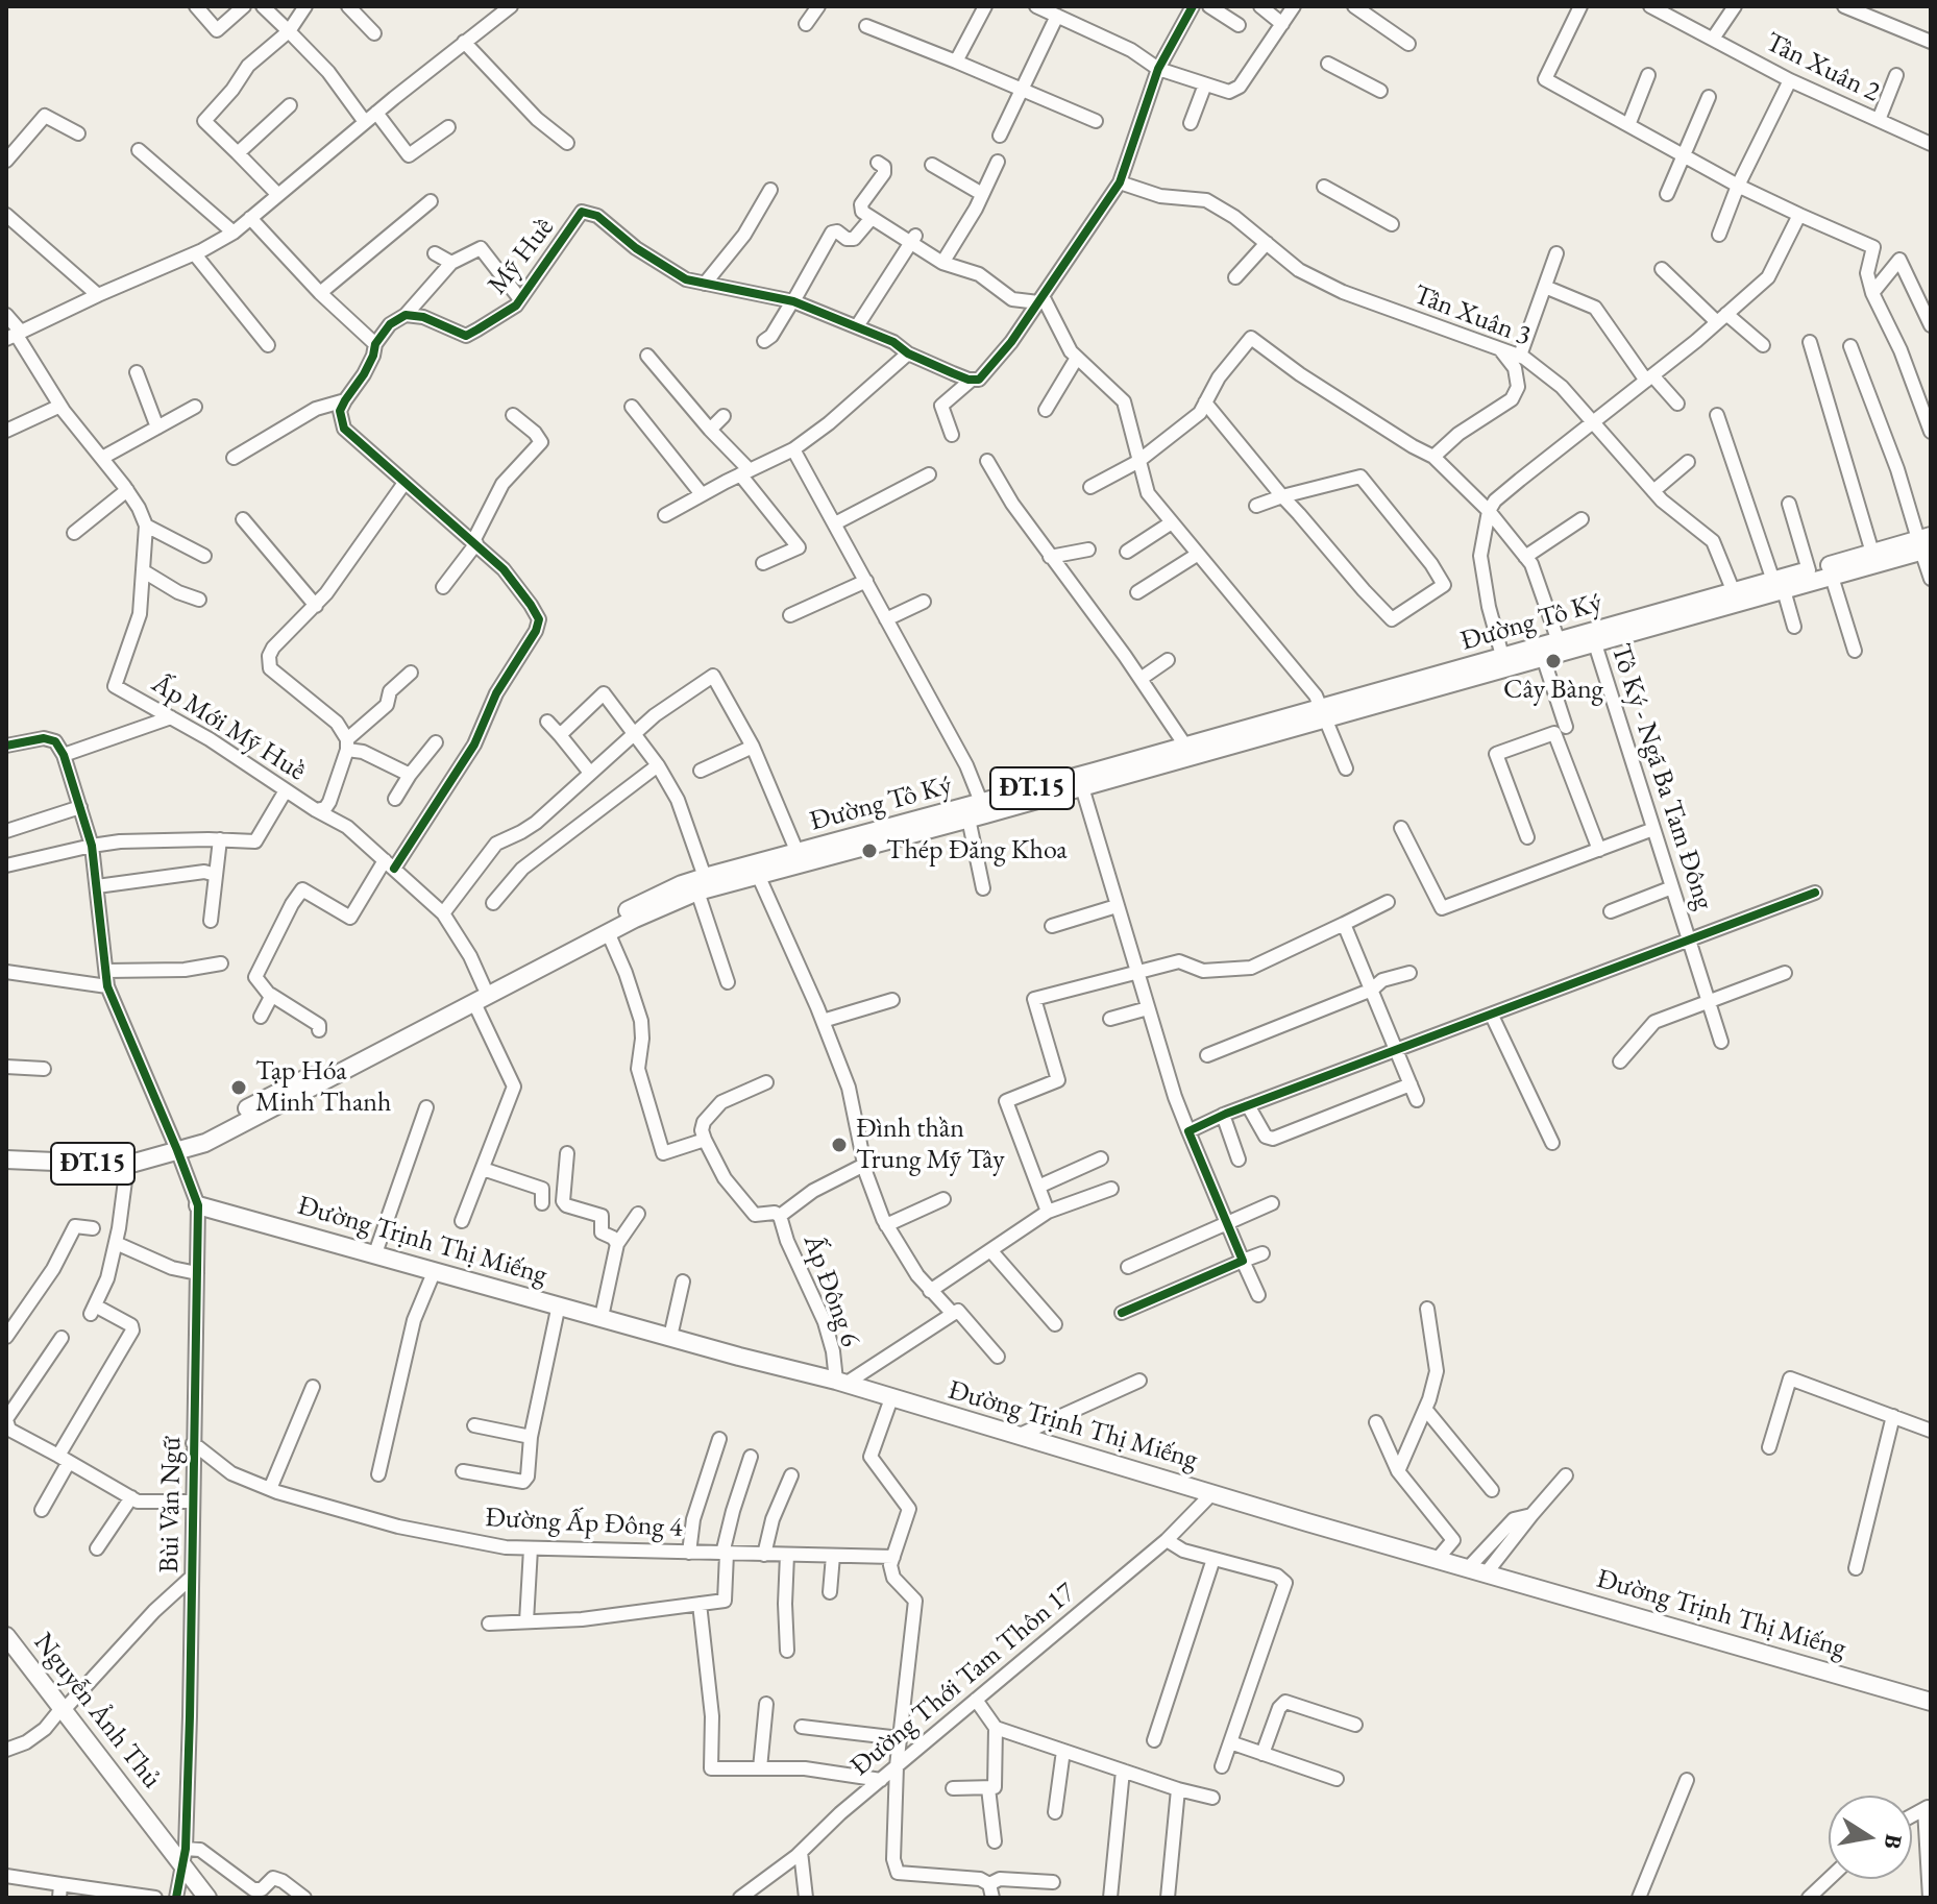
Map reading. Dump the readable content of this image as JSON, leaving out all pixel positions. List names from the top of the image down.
{
  "streets": {
    "main road": [
      "Đường Tô Ký",
      "ĐT.15",
      "Đường Trịnh Thị Miếng",
      "Nguyễn Ảnh Thủ"
    ],
    "street": [
      "Tân Xuân 2",
      "Mỹ Huề",
      "Tân Xuân 3",
      "Ấp Mới Mỹ Huề",
      "Tô Ký - Ngã Ba Tam Đông",
      "Ấp Đông 6",
      "Bùi Văn Ngữ",
      "Đường Ấp Đông 4",
      "Đường Thới Tam Thôn 17"
    ]
  },
  "crossings": [
    ["Tân Xuân 3", "Đường Tô Ký"],
    ["Đường Tô Ký", "Ấp Mới Mỹ Huề"],
    ["Đường Tô Ký", "Tô Ký - Ngã Ba Tam Đông"],
    ["Đường Tô Ký", "Bùi Văn Ngữ"],
    ["Đường Trịnh Thị Miếng", "Ấp Đông 6"],
    ["Đường Trịnh Thị Miếng", "Bùi Văn Ngữ"],
    ["Đường Trịnh Thị Miếng", "Đường Thới Tam Thôn 17"],
    ["Bùi Văn Ngữ", "Đường Ấp Đông 4"],
    ["Bùi Văn Ngữ", "Nguyễn Ảnh Thủ"]
  ],
  "places": [
    "Cây Bàng",
    "Thép Đăng Khoa",
    "Tạp Hóa Minh Thanh",
    "Đình thần Trung Mỹ Tây"
  ],
  "north": "right"
}
